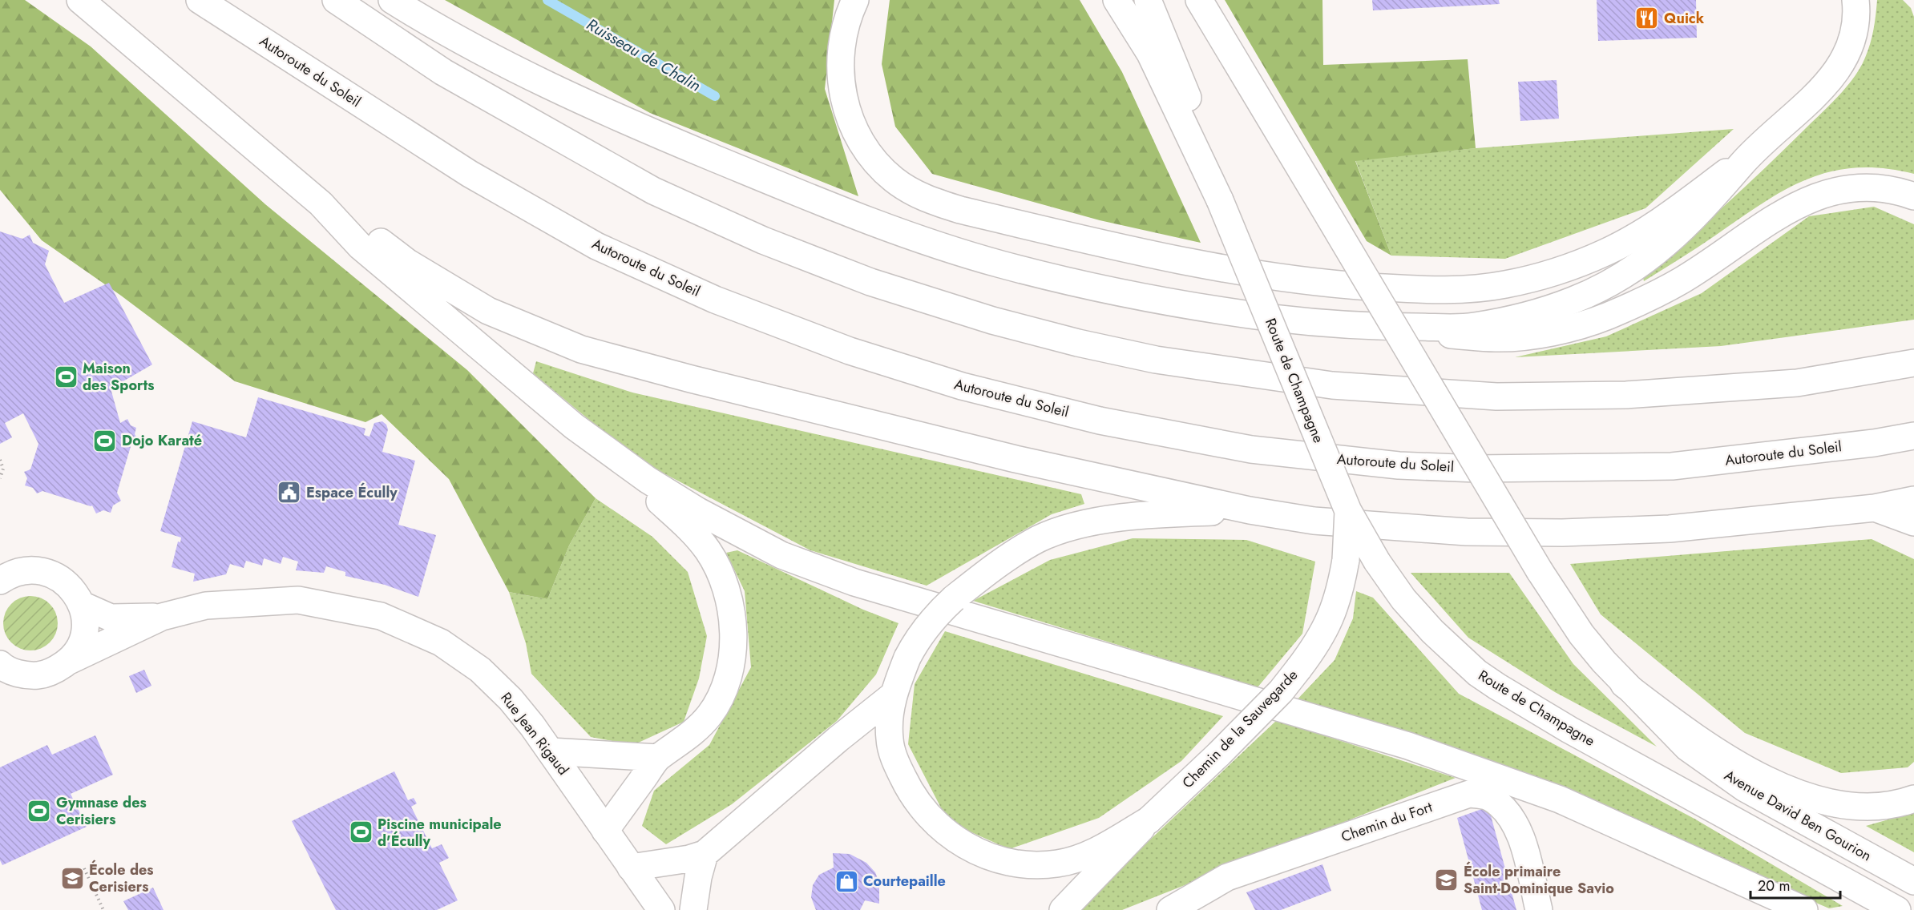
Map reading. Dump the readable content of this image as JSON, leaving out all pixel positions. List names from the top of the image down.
{
  "streets": {
    "main road": [
      "Autoroute du Soleil",
      "Route de Champagne",
      "Chemin de la Sauvegarde",
      "Rue Jean Rigaud",
      "Avenue David Ben Gourion",
      "Chemin du Fort"
    ]
  },
  "crossings": [
    ["Route de Champagne", "Chemin de la Sauvegarde"]
  ],
  "water": ["Ruisseau de Chalin"],
  "places": {
    "restaurant": ["Quick"],
    "sports": [
      "Maison des Sports",
      "Dojo Karaté",
      "Gymnase des Cerisiers",
      "Piscine municipale d'Écully"
    ],
    "public building": ["Espace Écully"],
    "school or university": ["École des Cerisiers", "École primaire Saint-Dominique Savio"],
    "shop": ["Courtepaille"]
  },
  "scale_bar": "20 m"
}
